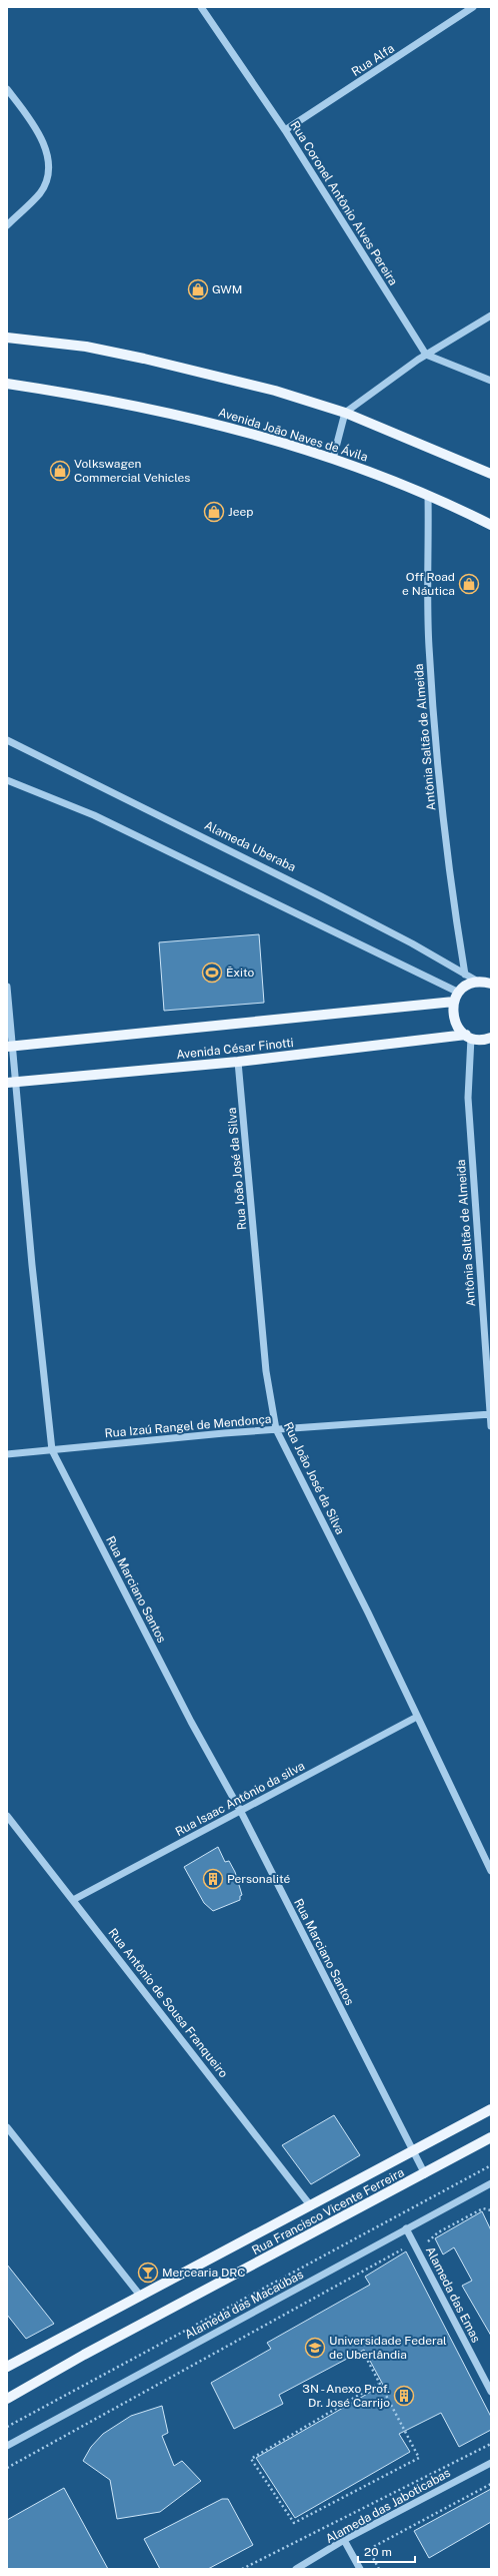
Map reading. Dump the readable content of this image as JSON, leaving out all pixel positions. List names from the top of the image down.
{
  "streets": {
    "main road": [
      "Avenida João Naves de Ávila",
      "Alameda Uberaba",
      "Avenida César Finotti",
      "Rua Francisco Vicente Ferreira"
    ],
    "street": [
      "Rua Alfa",
      "Rua Coronel Antônio Alves Pereira",
      "Antônia Saltão de Almeida",
      "Rua João José da Silva",
      "Rua Izaú Rangel de Mendonça",
      "Rua Marciano Santos",
      "Rua Isaac Antônio da silva",
      "Rua Antônio de Sousa Franqueiro",
      "Alameda das Emas",
      "Alameda das Macaúbas",
      "Alameda das Jaboticabas"
    ]
  },
  "crossings": [
    ["Rua Alfa", "Rua Coronel Antônio Alves Pereira"],
    ["Avenida João Naves de Ávila", "Antônia Saltão de Almeida"],
    ["Antônia Saltão de Almeida", "Alameda Uberaba"],
    ["Antônia Saltão de Almeida", "Avenida César Finotti"],
    ["Antônia Saltão de Almeida", "Rua Izaú Rangel de Mendonça"],
    ["Avenida César Finotti", "Rua João José da Silva"],
    ["Avenida César Finotti", "Rua Marciano Santos"],
    ["Rua João José da Silva", "Rua Izaú Rangel de Mendonça"],
    ["Rua João José da Silva", "Rua Isaac Antônio da silva"],
    ["Rua Izaú Rangel de Mendonça", "Rua Marciano Santos"],
    ["Rua Marciano Santos", "Rua Isaac Antônio da silva"],
    ["Rua Marciano Santos", "Rua Francisco Vicente Ferreira"],
    ["Rua Isaac Antônio da silva", "Rua Antônio de Sousa Franqueiro"],
    ["Rua Antônio de Sousa Franqueiro", "Rua Francisco Vicente Ferreira"],
    ["Alameda das Emas", "Alameda das Macaúbas"]
  ],
  "places": {
    "shop": [
      "GWM",
      "Volkswagen Commercial Vehicles",
      "Jeep",
      "Off Road e Náutica"
    ],
    "sports": ["Êxito"],
    "building": ["Personalité", "3N - Anexo Prof. Dr. José Carrijo"],
    "bar": ["Mercearia DRC"],
    "school or university": ["Universidade Federal de Uberlândia"]
  },
  "scale_bar": "20 m"
}
